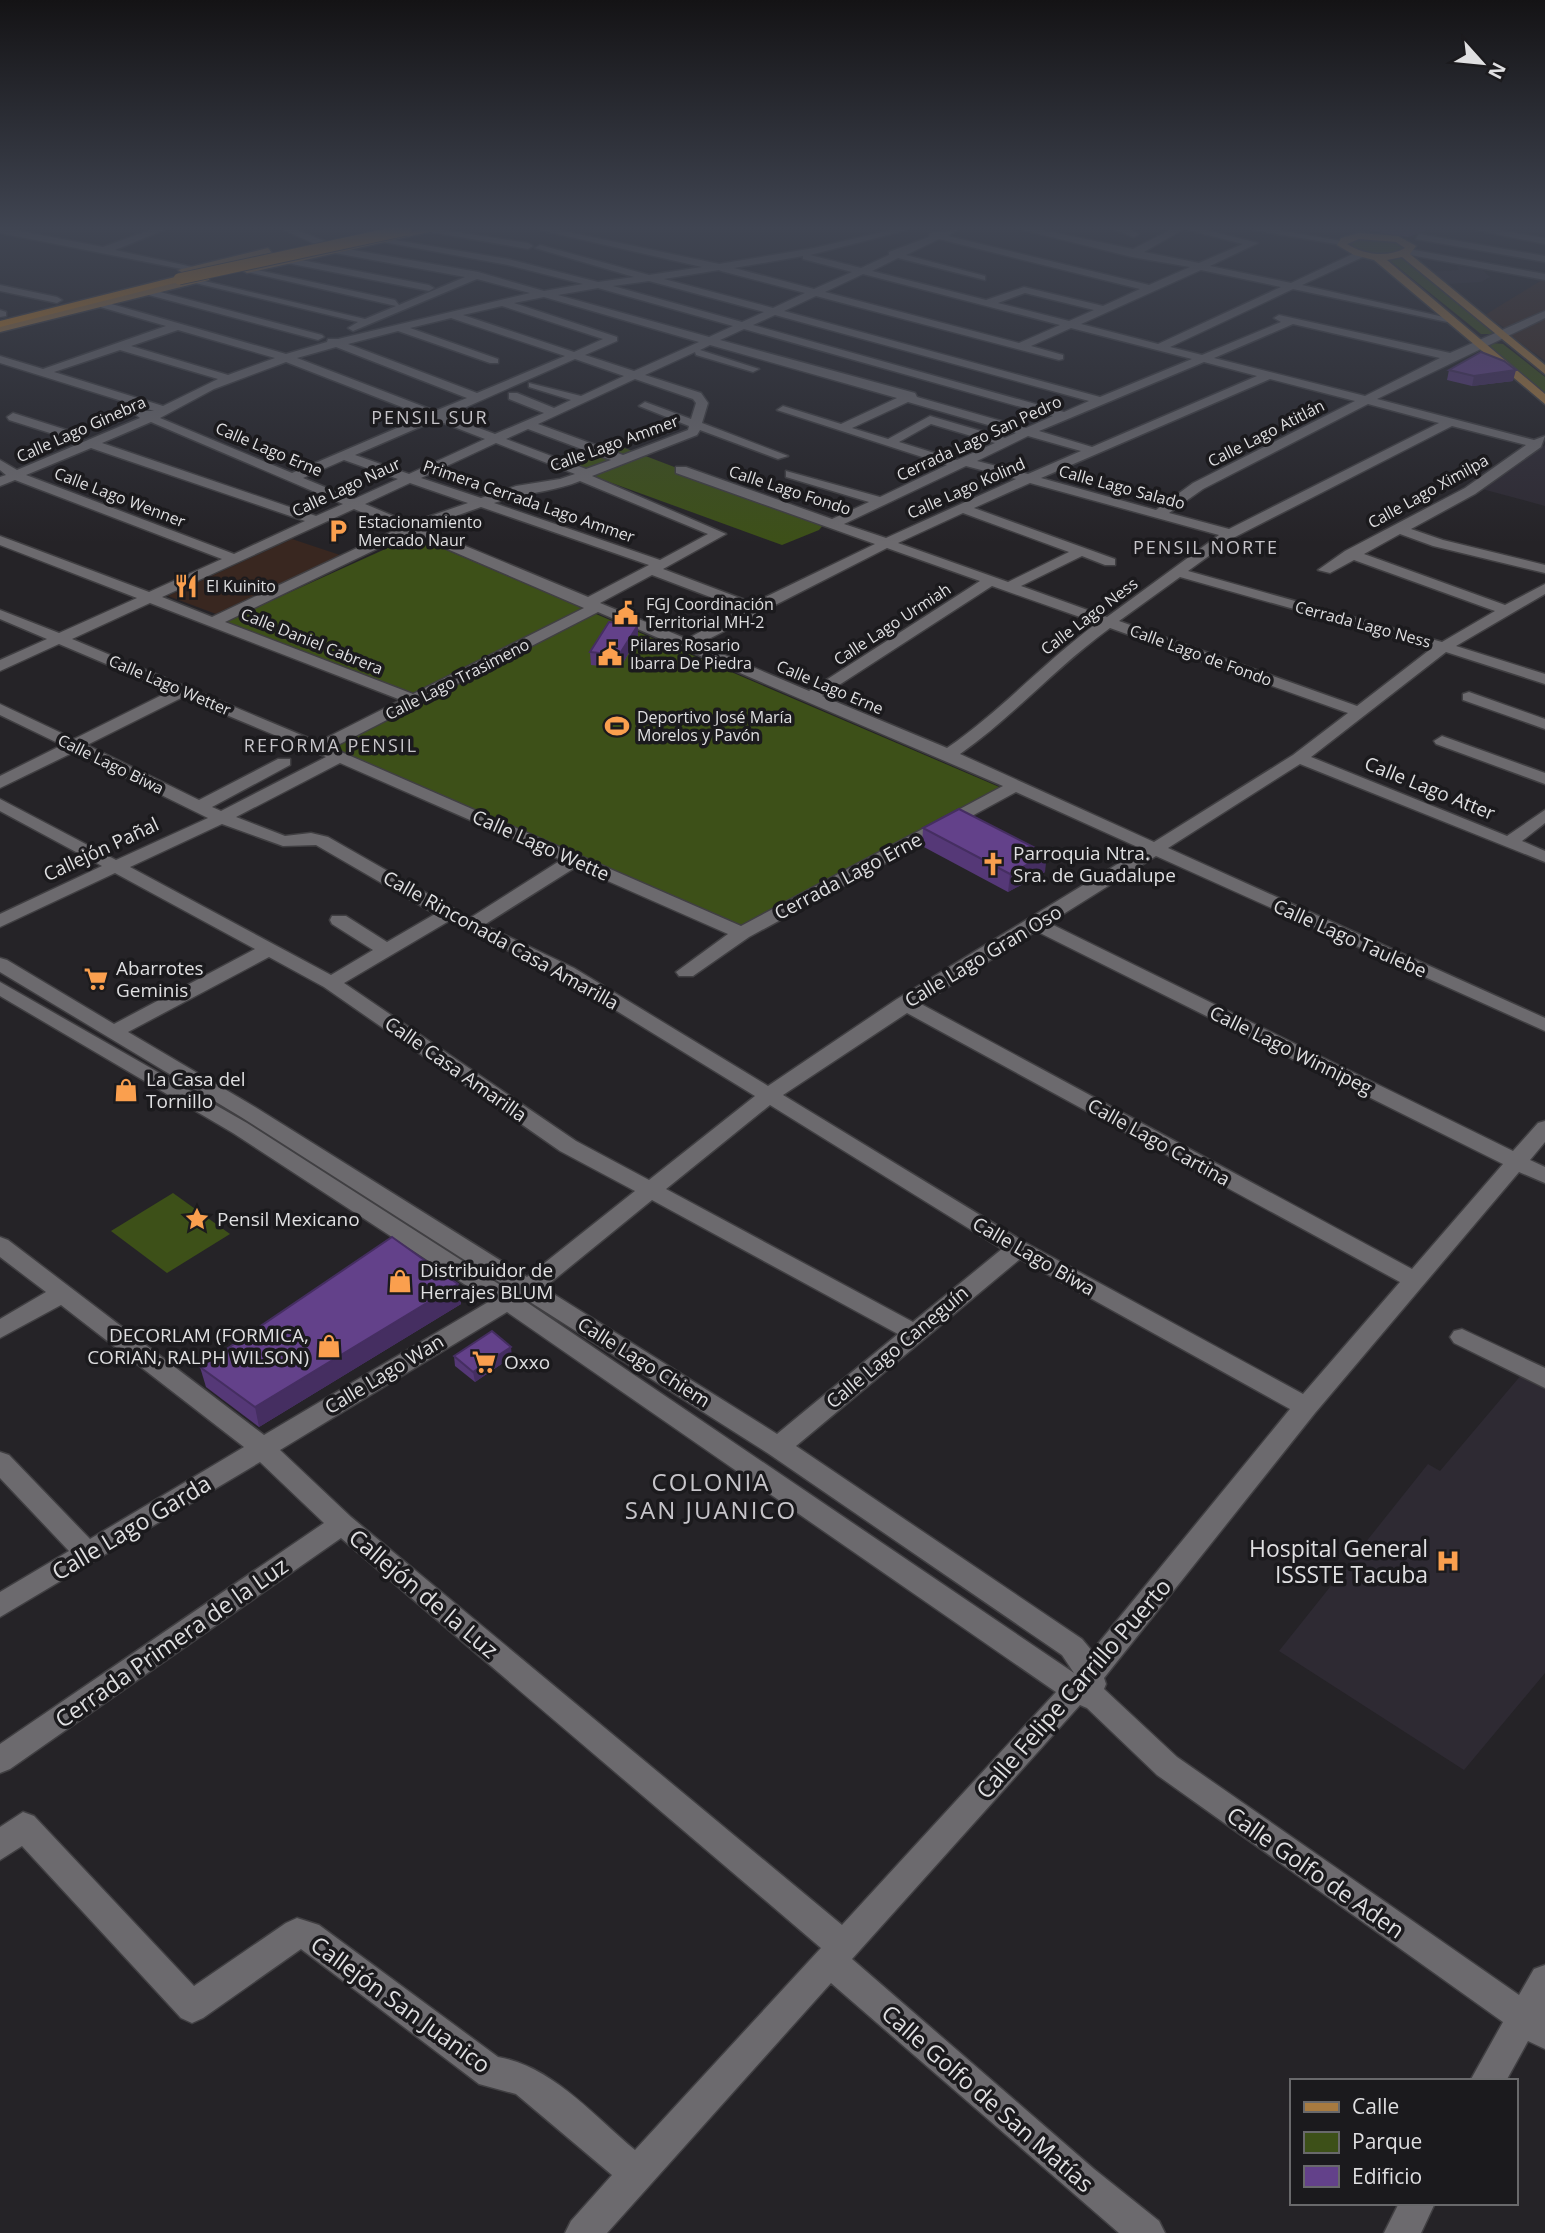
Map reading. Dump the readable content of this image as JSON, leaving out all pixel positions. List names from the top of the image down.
{
  "streets": {
    "street": [
      "Calle Lago Ginebra",
      "Calle Lago Atitlán",
      "Cerrada Lago San Pedro",
      "Calle Lago Ammer",
      "Calle Lago Erne",
      "Calle Lago Naur",
      "Calle Lago Salado",
      "Calle Lago Kolind",
      "Calle Lago Fondo",
      "Calle Lago Ximilpa",
      "Calle Lago Wenner",
      "Primera Cerrada Lago Ammer",
      "Calle Lago Ness",
      "Calle Lago Urmiah",
      "Cerrada Lago Ness",
      "Calle Daniel Cabrera",
      "Calle Lago de Fondo",
      "Calle Lago Trasimeno",
      "Calle Lago Wetter",
      "Calle Lago Biwa",
      "Calle Lago Atter",
      "Calle Lago Wette",
      "Callejón Pañal",
      "Cerrada Lago Erne",
      "Calle Lago Taulebe",
      "Calle Rinconada Casa Amarilla",
      "Calle Lago Gran Oso",
      "Calle Lago Winnipeg",
      "Calle Casa Amarilla",
      "Calle Lago Cartina",
      "Calle Lago Caneguín",
      "Calle Lago Chiem",
      "Calle Lago Wan",
      "Calle Lago Garda",
      "Callejón de la Luz",
      "Cerrada Primera de la Luz",
      "Calle Felipe Carrillo Puerto",
      "Calle Golfo de Aden",
      "Callejón San Juanico",
      "Calle Golfo de San Matías"
    ]
  },
  "crossings": [
    ["Calle Lago Ginebra", "Calle Lago Erne"],
    ["Calle Lago Ginebra", "Calle Lago Wenner"],
    ["Calle Lago Atitlán", "Calle Lago Salado"],
    ["Cerrada Lago San Pedro", "Calle Lago Salado"],
    ["Cerrada Lago San Pedro", "Calle Lago Fondo"],
    ["Calle Lago Ammer", "Calle Lago Erne"],
    ["Calle Lago Ammer", "Calle Lago Naur"],
    ["Calle Lago Ammer", "Primera Cerrada Lago Ammer"],
    ["Calle Lago Ammer", "Calle Daniel Cabrera"],
    ["Calle Lago Ammer", "Calle Lago Trasimeno"],
    ["Calle Lago Erne", "Calle Lago Naur"],
    ["Calle Lago Erne", "Calle Lago Kolind"],
    ["Calle Lago Erne", "Calle Lago Ness"],
    ["Calle Lago Erne", "Calle Lago Urmiah"],
    ["Calle Lago Erne", "Calle Lago Trasimeno"],
    ["Calle Lago Erne", "Cerrada Lago Erne"],
    ["Calle Lago Erne", "Calle Lago Taulebe"],
    ["Calle Lago Erne", "Calle Lago Gran Oso"],
    ["Calle Lago Naur", "Calle Lago Wenner"],
    ["Calle Lago Naur", "Primera Cerrada Lago Ammer"],
    ["Calle Lago Naur", "Calle Daniel Cabrera"],
    ["Calle Lago Naur", "Calle Lago Wetter"],
    ["Calle Lago Salado", "Calle Lago Kolind"],
    ["Calle Lago Salado", "Calle Lago Ness"],
    ["Calle Lago Kolind", "Calle Lago Fondo"],
    ["Calle Lago Kolind", "Primera Cerrada Lago Ammer"],
    ["Calle Lago Kolind", "Calle Lago de Fondo"],
    ["Calle Lago Fondo", "Calle Lago de Fondo"],
    ["Primera Cerrada Lago Ammer", "Calle Lago Trasimeno"],
    ["Calle Lago Ness", "Cerrada Lago Ness"],
    ["Calle Lago Ness", "Calle Lago de Fondo"],
    ["Calle Lago Urmiah", "Calle Lago de Fondo"],
    ["Cerrada Lago Ness", "Calle Lago Gran Oso"],
    ["Calle Daniel Cabrera", "Calle Lago Trasimeno"],
    ["Calle Lago de Fondo", "Calle Lago Gran Oso"],
    ["Calle Lago Trasimeno", "Calle Lago Wetter"],
    ["Calle Lago Wetter", "Calle Lago Wette"],
    ["Calle Lago Biwa", "Callejón Pañal"],
    ["Calle Lago Biwa", "Calle Rinconada Casa Amarilla"],
    ["Calle Lago Biwa", "Calle Lago Gran Oso"],
    ["Calle Lago Biwa", "Calle Lago Caneguín"],
    ["Calle Lago Biwa", "Calle Felipe Carrillo Puerto"],
    ["Calle Lago Atter", "Calle Lago Gran Oso"],
    ["Calle Lago Wette", "Cerrada Lago Erne"],
    ["Callejón Pañal", "Calle Rinconada Casa Amarilla"],
    ["Callejón Pañal", "Calle Casa Amarilla"],
    ["Calle Lago Taulebe", "Calle Lago Gran Oso"],
    ["Calle Rinconada Casa Amarilla", "Calle Lago Gran Oso"],
    ["Calle Lago Gran Oso", "Calle Lago Winnipeg"],
    ["Calle Lago Gran Oso", "Calle Casa Amarilla"],
    ["Calle Lago Gran Oso", "Calle Lago Cartina"],
    ["Calle Lago Gran Oso", "Calle Lago Chiem"],
    ["Calle Lago Gran Oso", "Calle Lago Wan"],
    ["Calle Lago Winnipeg", "Calle Felipe Carrillo Puerto"],
    ["Calle Casa Amarilla", "Calle Lago Caneguín"],
    ["Calle Lago Cartina", "Calle Felipe Carrillo Puerto"],
    ["Calle Lago Caneguín", "Calle Lago Chiem"],
    ["Calle Lago Chiem", "Calle Lago Wan"],
    ["Calle Lago Chiem", "Calle Felipe Carrillo Puerto"],
    ["Calle Lago Chiem", "Calle Golfo de Aden"],
    ["Calle Lago Wan", "Calle Lago Garda"],
    ["Calle Lago Wan", "Callejón de la Luz"],
    ["Calle Lago Garda", "Callejón de la Luz"],
    ["Callejón de la Luz", "Cerrada Primera de la Luz"],
    ["Callejón de la Luz", "Calle Felipe Carrillo Puerto"],
    ["Callejón de la Luz", "Calle Golfo de San Matías"],
    ["Calle Felipe Carrillo Puerto", "Calle Golfo de Aden"],
    ["Calle Felipe Carrillo Puerto", "Callejón San Juanico"],
    ["Calle Felipe Carrillo Puerto", "Calle Golfo de San Matías"]
  ],
  "districts": [
    "PENSIL SUR",
    "PENSIL NORTE",
    "REFORMA PENSIL",
    "COLONIA SAN JUANICO"
  ],
  "places": {
    "parking": ["Estacionamiento Mercado Naur"],
    "restaurant": ["El Kuinito"],
    "public building": ["FGJ Coordinación Territorial MH-2", "Pilares Rosario Ibarra De Piedra"],
    "sports": ["Deportivo José María Morelos y Pavón"],
    "church": ["Parroquia Ntra. Sra. de Guadalupe"],
    "supermarket": ["Abarrotes Geminis", "Oxxo"],
    "shop": ["La Casa del Tornillo", "Distribuidor de Herrajes BLUM", "DECORLAM (FORMICA, CORIAN, RALPH WILSON)"],
    "place": ["Pensil Mexicano"],
    "hospital": ["Hospital General ISSSTE Tacuba"]
  },
  "legend": ["Calle", "Parque", "Edificio"],
  "north": "bottom right"
}
